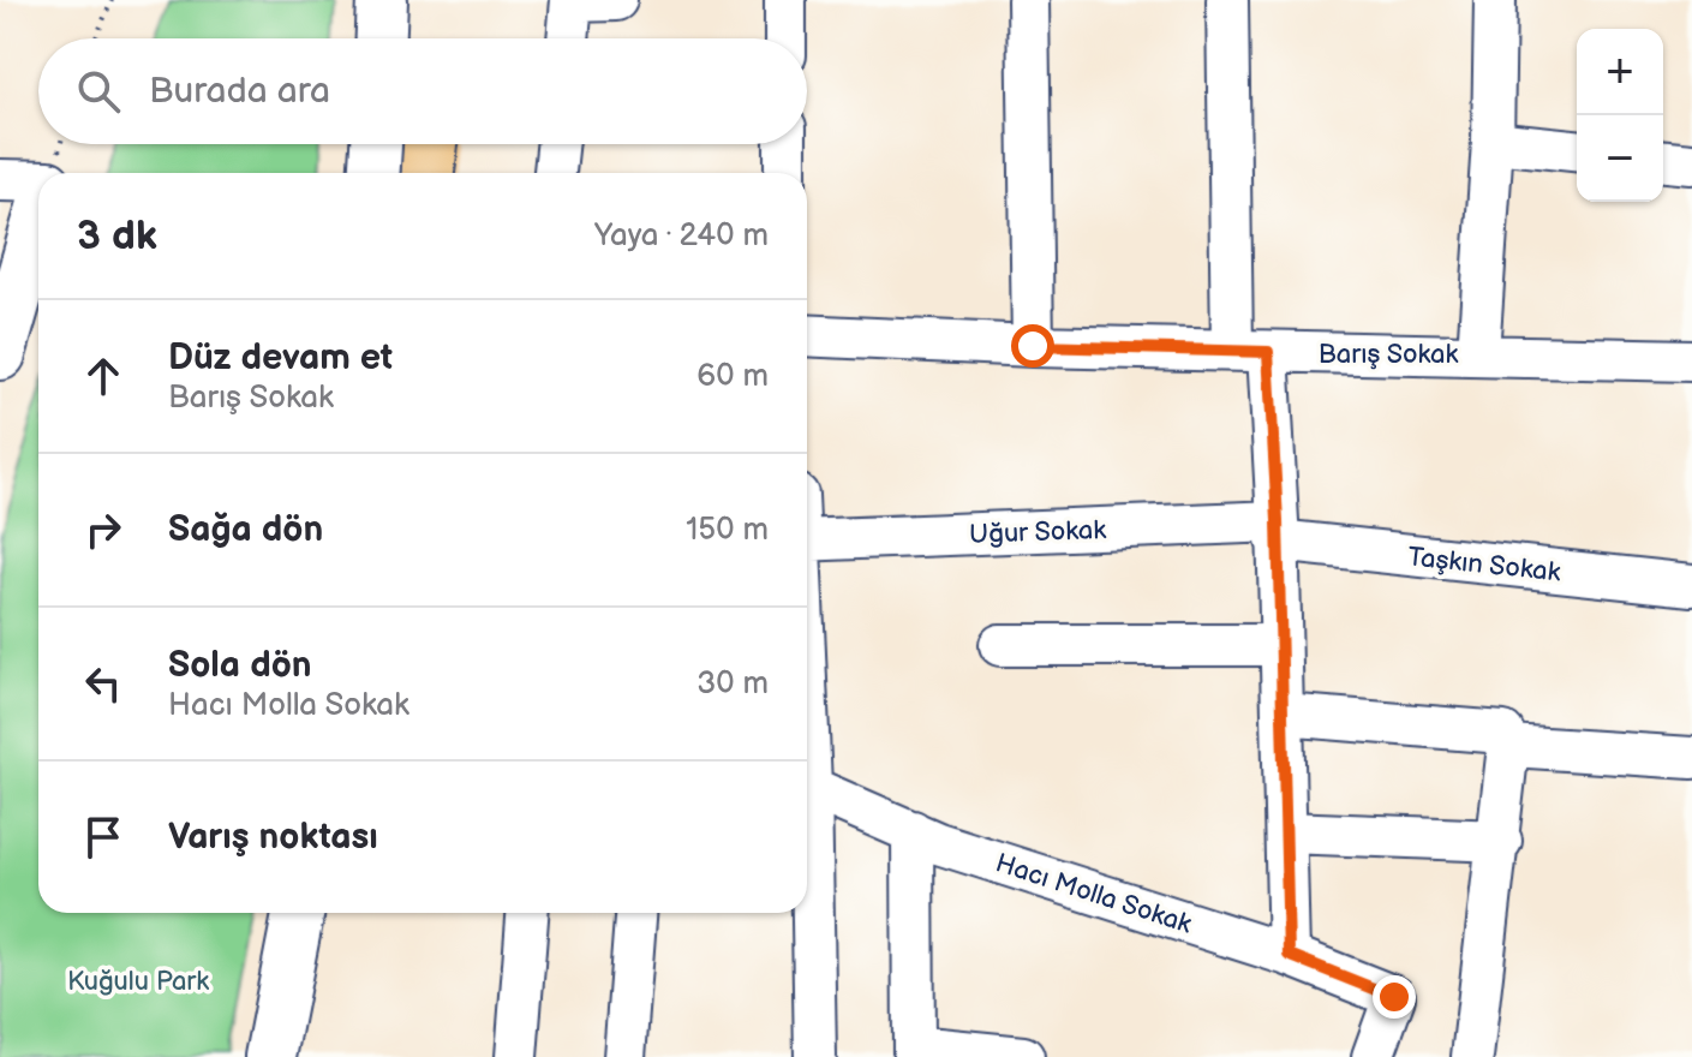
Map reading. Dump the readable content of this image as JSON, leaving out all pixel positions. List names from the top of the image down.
{
  "streets": {
    "street": [
      "Barış Sokak",
      "Uğur Sokak",
      "Taşkın Sokak",
      "Hacı Molla Sokak"
    ]
  },
  "crossings": [
    ["Uğur Sokak", "Taşkın Sokak"]
  ],
  "parks": ["Kuğulu Park"],
  "page": {
    "map_buttons": ["+", "−"],
    "search": "Burada ara",
    "heading": ["3 dk", "Yaya · 240 m"],
    "list": [
      ["Düz devam et", "Barış Sokak", "60 m"],
      ["Sağa dön", "150 m"],
      ["Sola dön", "Hacı Molla Sokak", "30 m"],
      "Varış noktası"
    ]
  }
}
